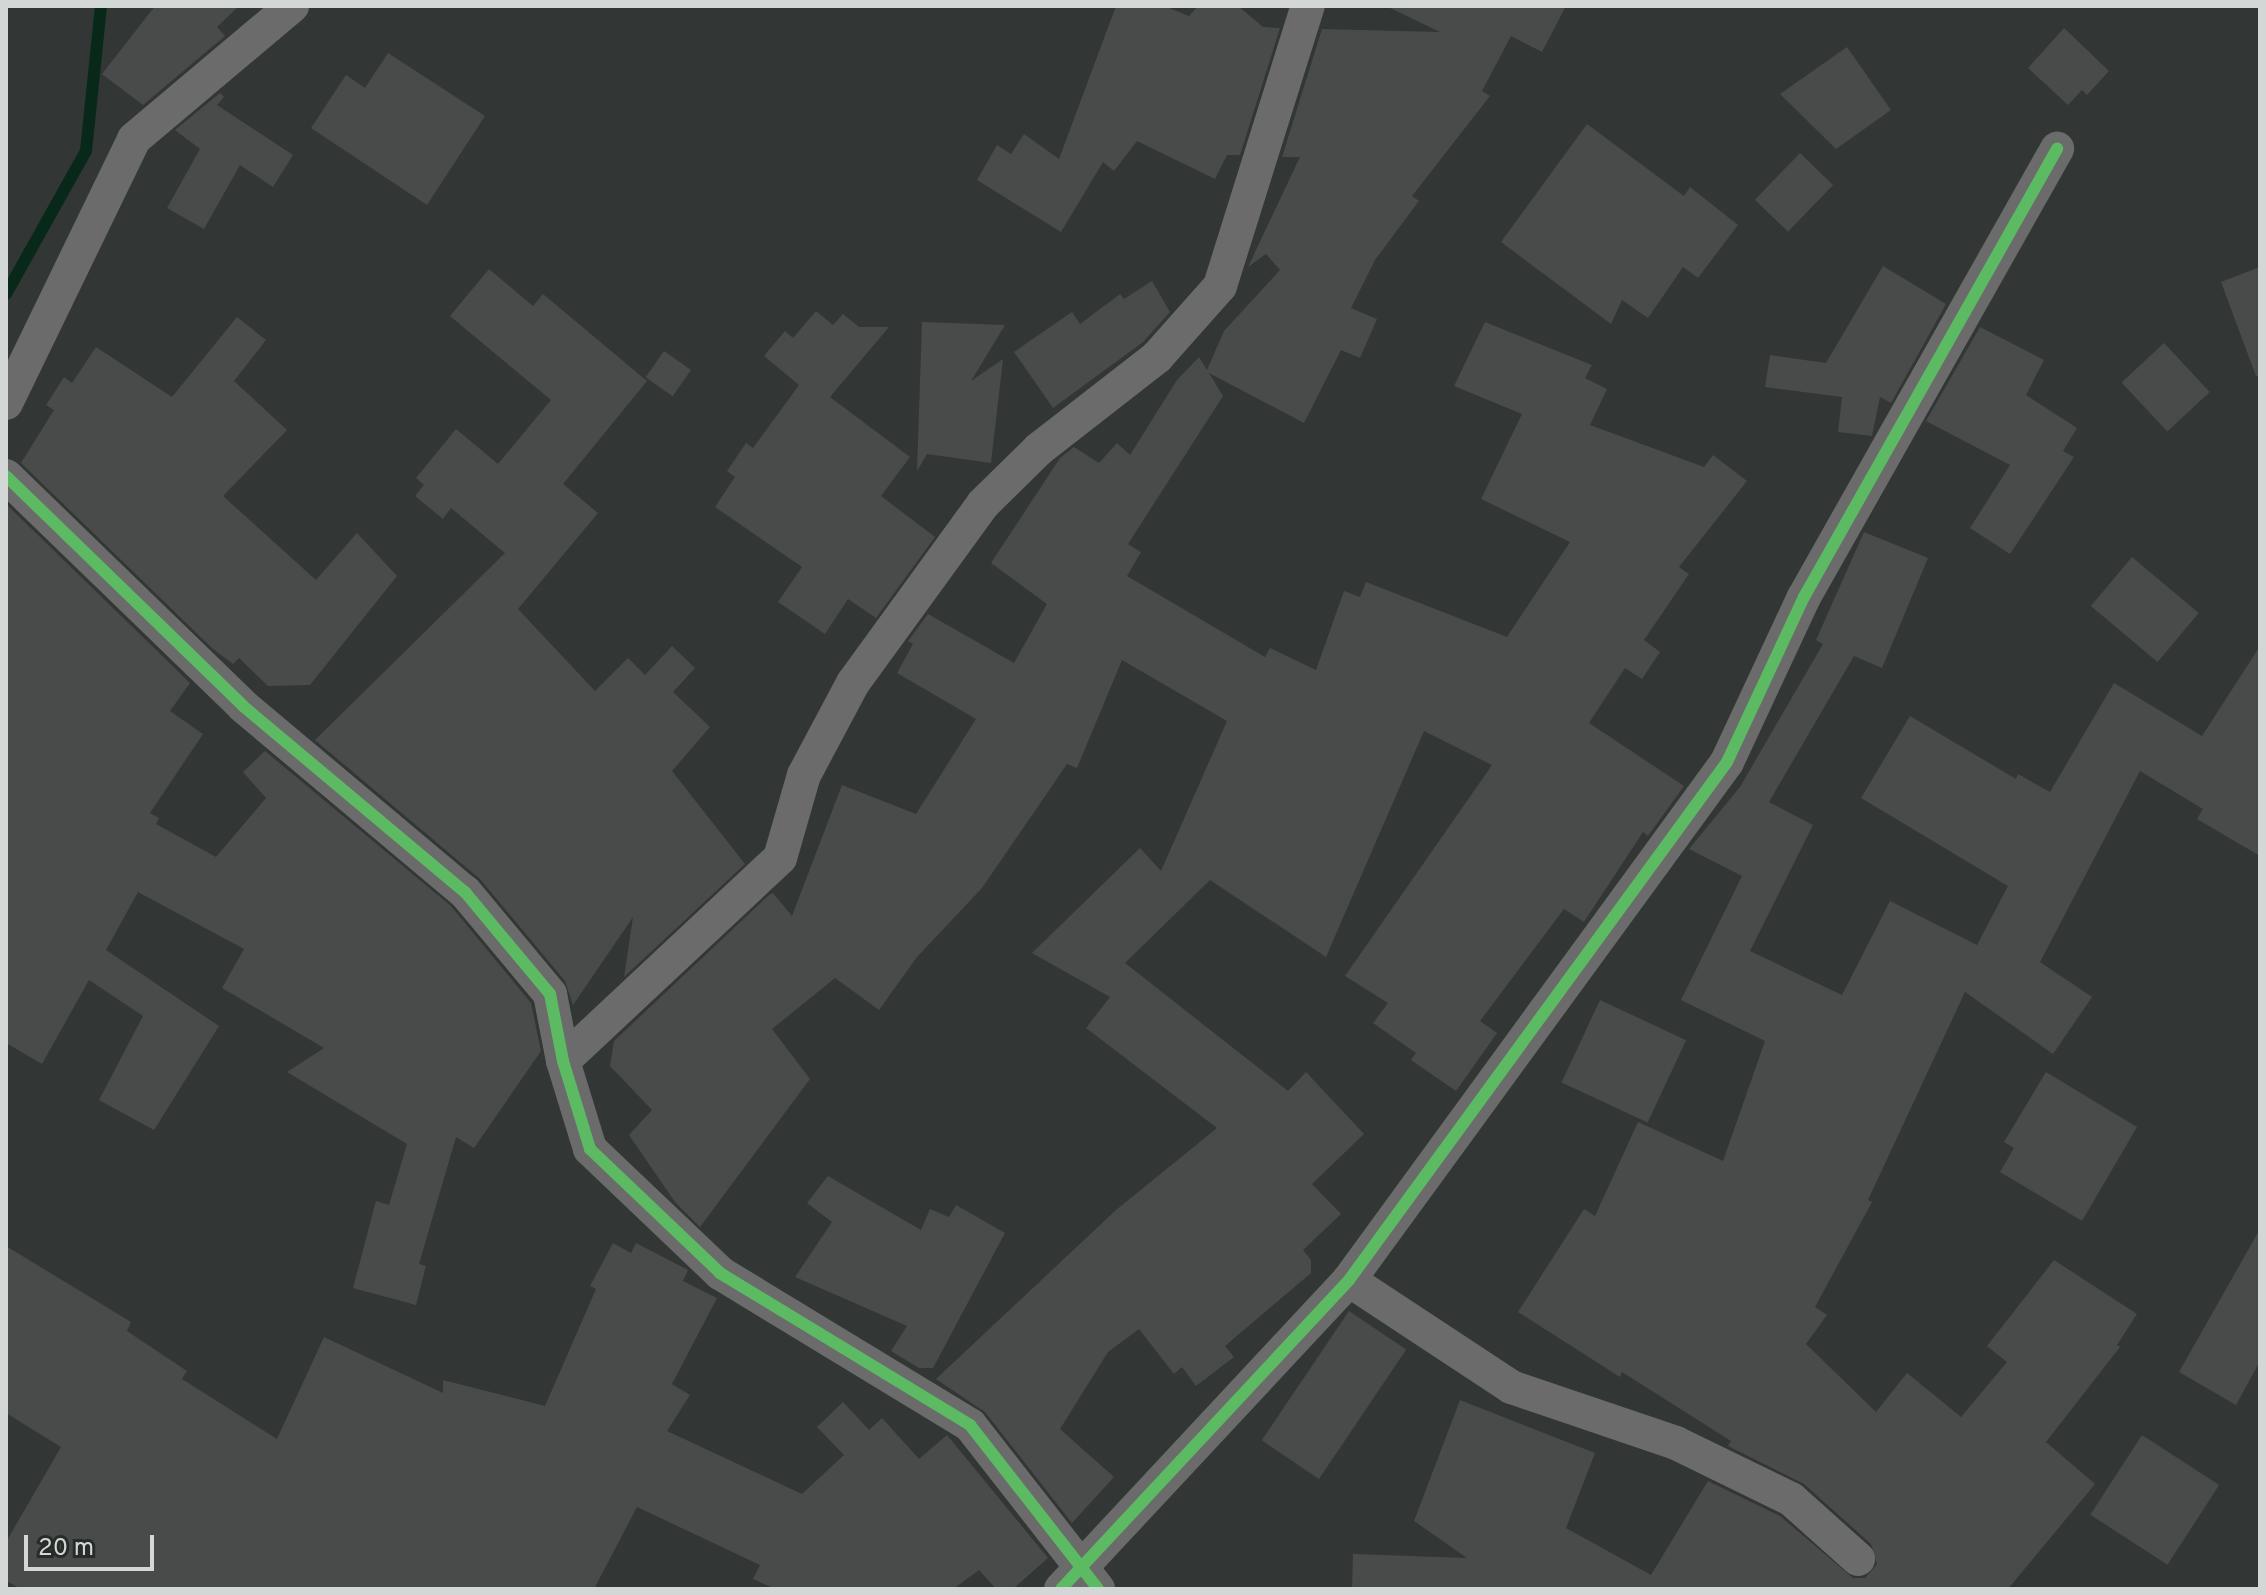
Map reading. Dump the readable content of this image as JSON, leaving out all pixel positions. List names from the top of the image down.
{
  "scale_bar": "20 m"
}
